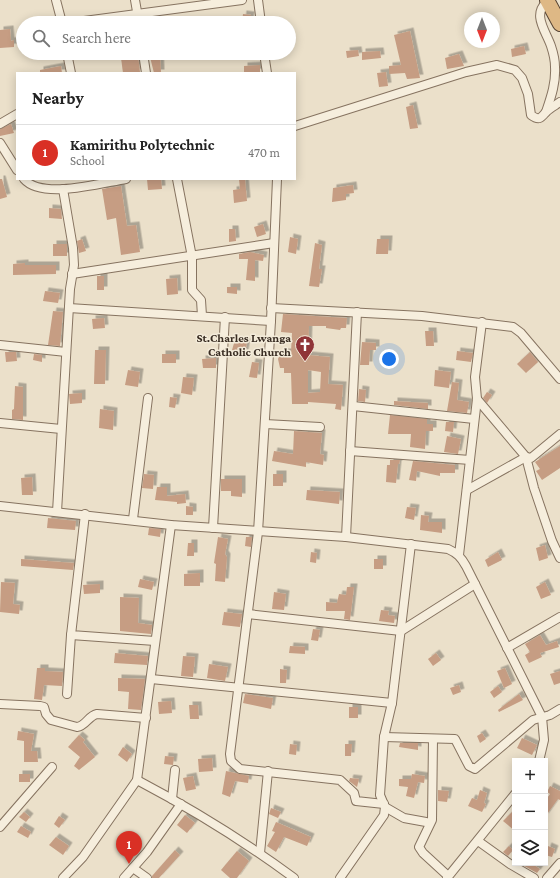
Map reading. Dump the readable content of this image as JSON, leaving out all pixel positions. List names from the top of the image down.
{
  "places": {
    "church": ["St.Charles Lwanga Catholic Church"]
  },
  "north": "bottom",
  "page": {
    "search": "Search here",
    "heading": "Nearby",
    "list": [
      {
        "mark": "1",
        "name": "Kamirithu Polytechnic",
        "note": "School",
        "value": "470 m"
      }
    ],
    "map_buttons": ["+", "−"],
    "pins": "1"
  }
}
